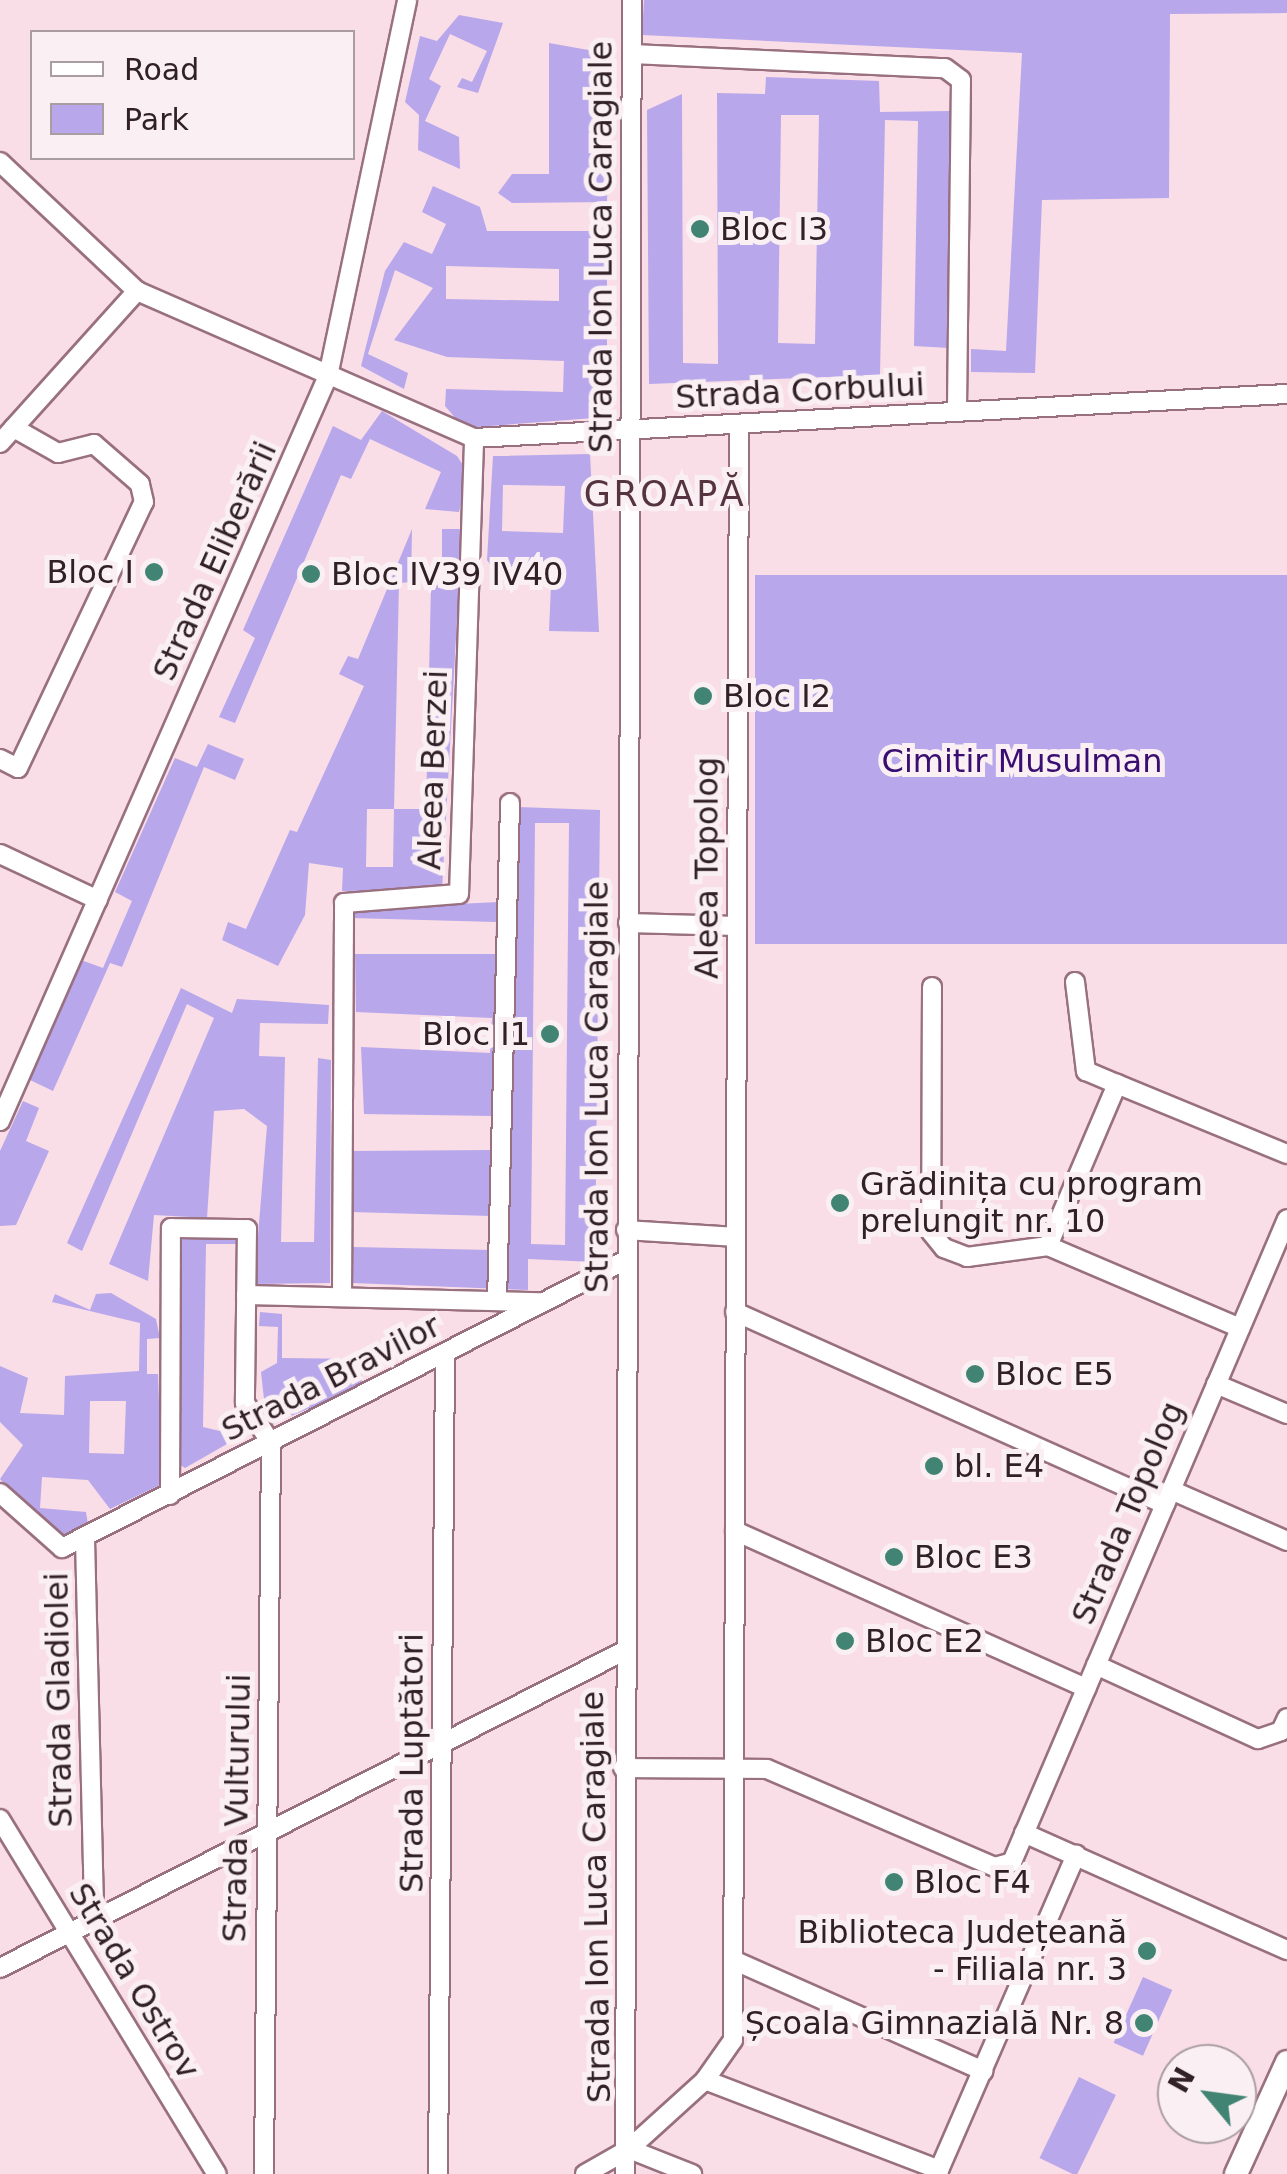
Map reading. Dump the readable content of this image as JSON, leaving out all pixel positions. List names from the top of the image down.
{
  "streets": {
    "street": [
      "Strada Ion Luca Caragiale",
      "Strada Corbului",
      "Strada Eliberării",
      "Aleea Berzei",
      "Aleea Topolog",
      "Strada Bravilor",
      "Strada Topolog",
      "Strada Gladiolei",
      "Strada Luptători",
      "Strada Vulturului",
      "Strada Ostrov"
    ]
  },
  "crossings": [
    ["Strada Ion Luca Caragiale", "Strada Corbului"],
    ["Strada Ion Luca Caragiale", "Aleea Topolog"],
    ["Strada Ion Luca Caragiale", "Strada Bravilor"],
    ["Strada Corbului", "Strada Eliberării"],
    ["Strada Corbului", "Aleea Berzei"],
    ["Strada Corbului", "Aleea Topolog"],
    ["Aleea Topolog", "Strada Topolog"],
    ["Strada Bravilor", "Strada Gladiolei"],
    ["Strada Bravilor", "Strada Luptători"],
    ["Strada Bravilor", "Strada Vulturului"]
  ],
  "districts": ["GROAPĂ"],
  "parks": ["Cimitir Musulman"],
  "places": [
    "Bloc I3",
    "Bloc I",
    "Bloc IV39 IV40",
    "Bloc I2",
    "Bloc I1",
    "Grădinița cu program prelungit nr. 10",
    "Bloc E5",
    "bl. E4",
    "Bloc E3",
    "Bloc E2",
    "Bloc F4",
    "Biblioteca Județeană - Filiala nr. 3",
    "Școala Gimnazială Nr. 8"
  ],
  "legend": ["Road", "Park"],
  "north": "top left"
}
